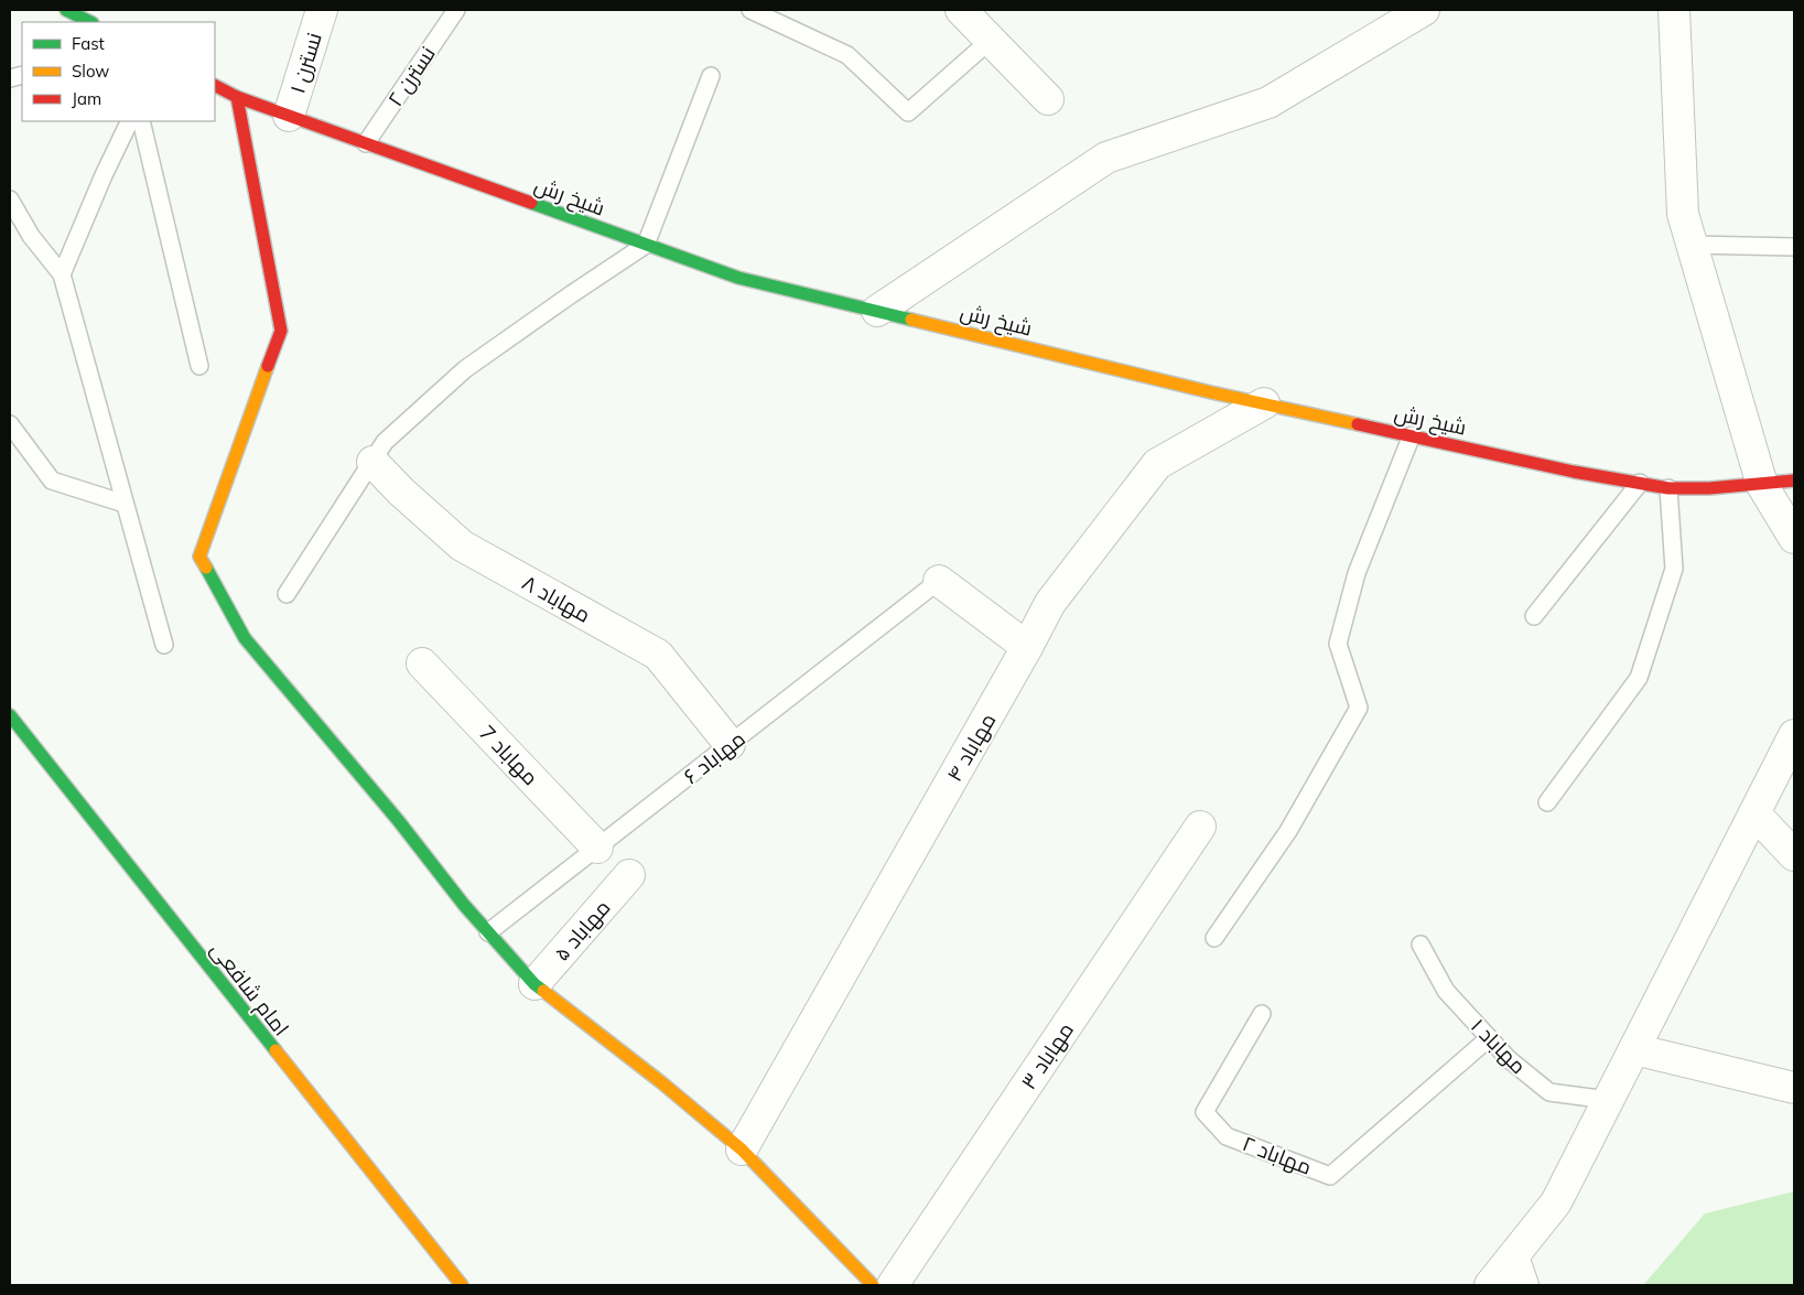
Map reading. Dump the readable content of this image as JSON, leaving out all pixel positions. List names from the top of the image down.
{
  "streets": {
    "street": [
      "نسترن ۱",
      "شیخ رش",
      "مهاباد ۸",
      "مهاباد ۴",
      "مهاباد 7",
      "مهاباد ۵",
      "امام شافعی",
      "مهاباد ۳"
    ],
    "lane": [
      "نسترن ۲",
      "مهاباد ۶",
      "مهاباد ۱",
      "مهاباد ۲"
    ]
  },
  "crossings": [
    ["نسترن ۱", "شیخ رش"],
    ["نسترن ۲", "شیخ رش"],
    ["شیخ رش", "مهاباد ۴"],
    ["مهاباد ۸", "مهاباد ۶"],
    ["مهاباد 7", "مهاباد ۶"],
    ["مهاباد ۱", "مهاباد ۲"]
  ],
  "legend": ["Fast", "Slow", "Jam"]
}
